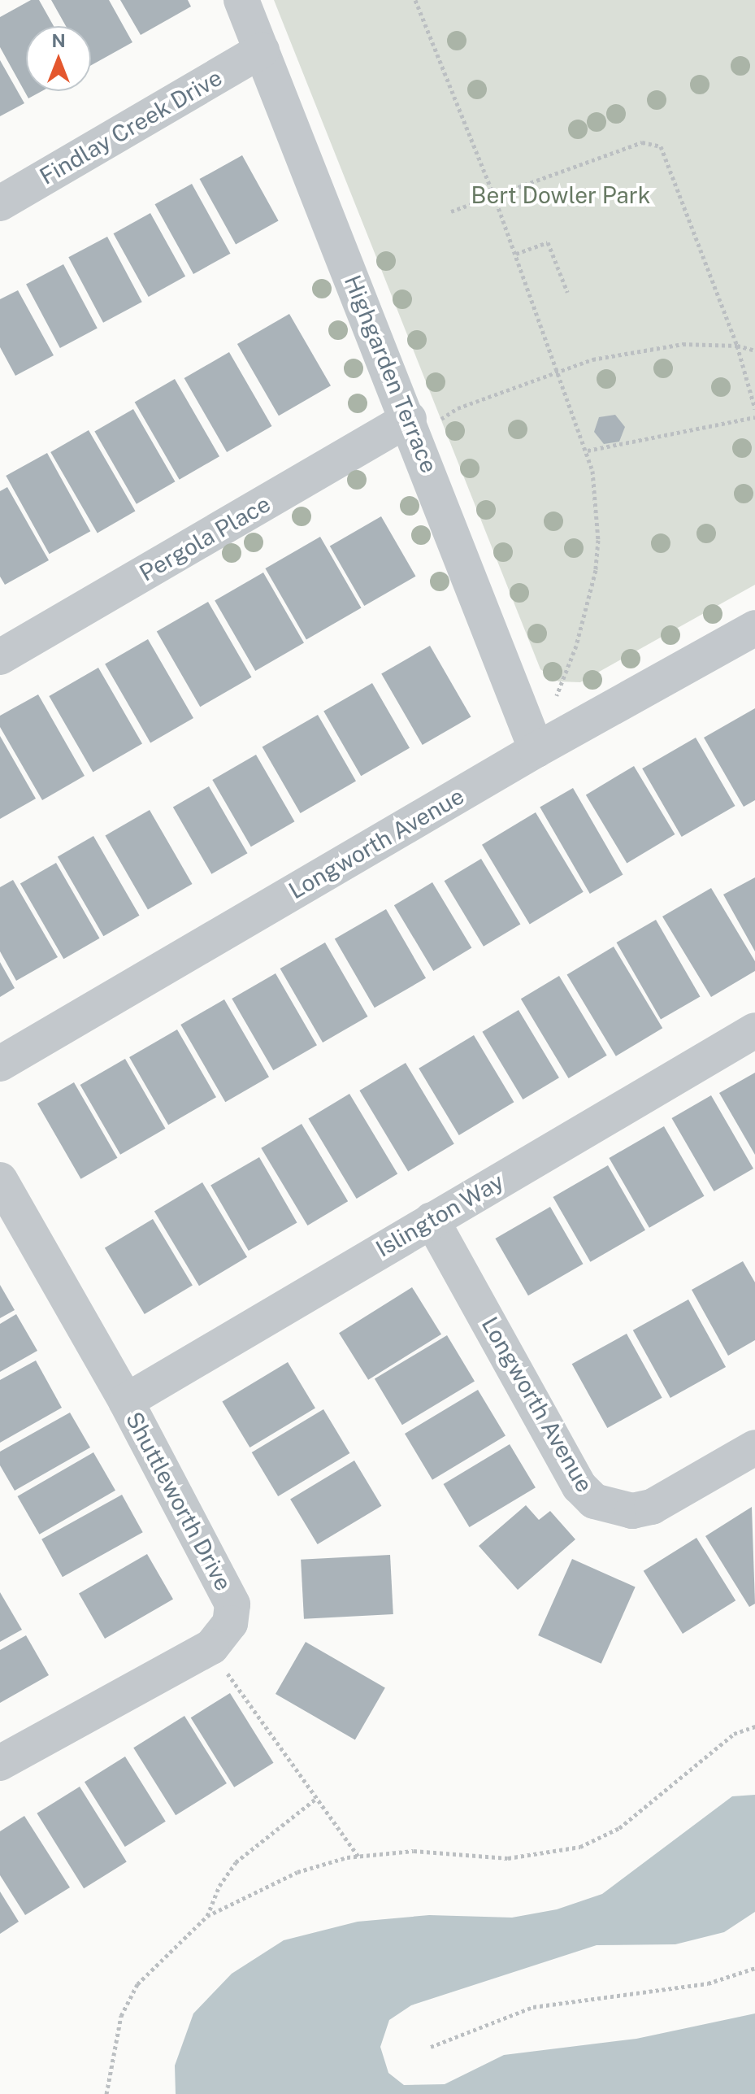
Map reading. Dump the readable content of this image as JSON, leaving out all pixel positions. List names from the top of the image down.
{
  "streets": {
    "street": [
      "Findlay Creek Drive",
      "Highgarden Terrace",
      "Pergola Place",
      "Longworth Avenue",
      "Islington Way",
      "Shuttleworth Drive"
    ]
  },
  "crossings": [
    ["Findlay Creek Drive", "Highgarden Terrace"],
    ["Highgarden Terrace", "Pergola Place"],
    ["Highgarden Terrace", "Longworth Avenue"],
    ["Longworth Avenue", "Islington Way"],
    ["Islington Way", "Shuttleworth Drive"]
  ],
  "parks": ["Bert Dowler Park"],
  "north": "top"
}
